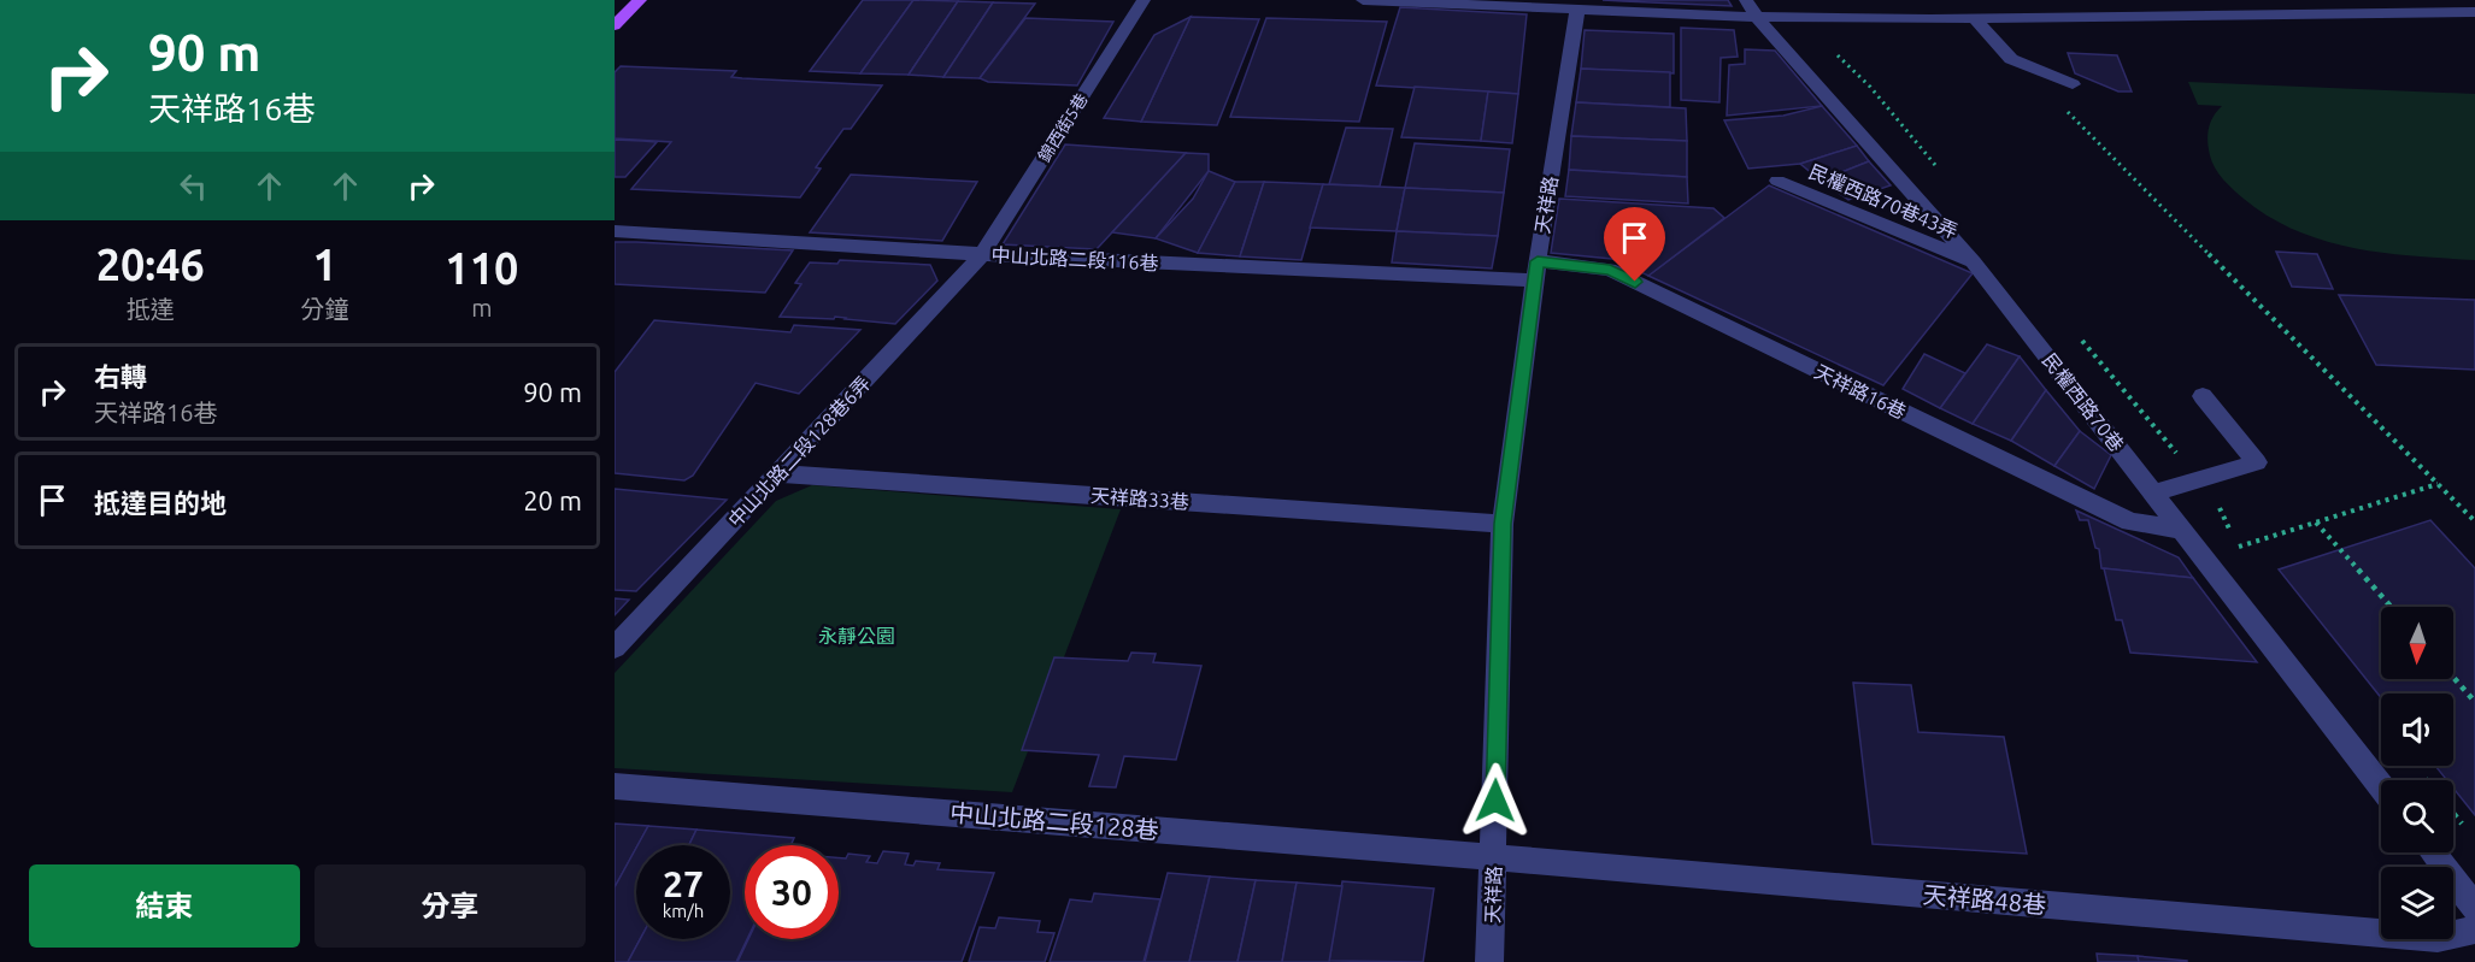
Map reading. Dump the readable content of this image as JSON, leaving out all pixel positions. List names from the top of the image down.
{
  "streets": {
    "street": [
      "錦西街5巷",
      "民權西路70巷43弄",
      "天祥路",
      "中山北路二段116巷",
      "天祥路16巷",
      "民權西路70巷",
      "中山北路二段128巷6弄",
      "天祥路33巷",
      "中山北路二段128巷",
      "天祥路48巷"
    ]
  },
  "crossings": [
    ["錦西街5巷", "中山北路二段116巷"],
    ["錦西街5巷", "中山北路二段128巷6弄"],
    ["民權西路70巷43弄", "民權西路70巷"],
    ["天祥路", "中山北路二段116巷"],
    ["天祥路", "天祥路16巷"],
    ["天祥路", "天祥路33巷"],
    ["天祥路", "中山北路二段128巷"],
    ["天祥路", "天祥路48巷"],
    ["中山北路二段116巷", "天祥路16巷"],
    ["中山北路二段116巷", "中山北路二段128巷6弄"],
    ["天祥路16巷", "民權西路70巷"],
    ["中山北路二段128巷6弄", "天祥路33巷"],
    ["中山北路二段128巷", "天祥路48巷"]
  ],
  "parks": ["永靜公園"],
  "north": "bottom",
  "page": {
    "turn": ["90 m", "天祥路16巷"],
    "eta": [
      "20:46",
      "抵達",
      "1",
      "分鐘",
      "110",
      "m"
    ],
    "list": [
      {
        "name": "右轉",
        "note": "天祥路16巷",
        "value": "90 m"
      },
      {
        "name": "抵達目的地",
        "value": "20 m"
      }
    ],
    "speed": "27 km/h",
    "limit": "30",
    "buttons": ["結束", "分享"]
  }
}
